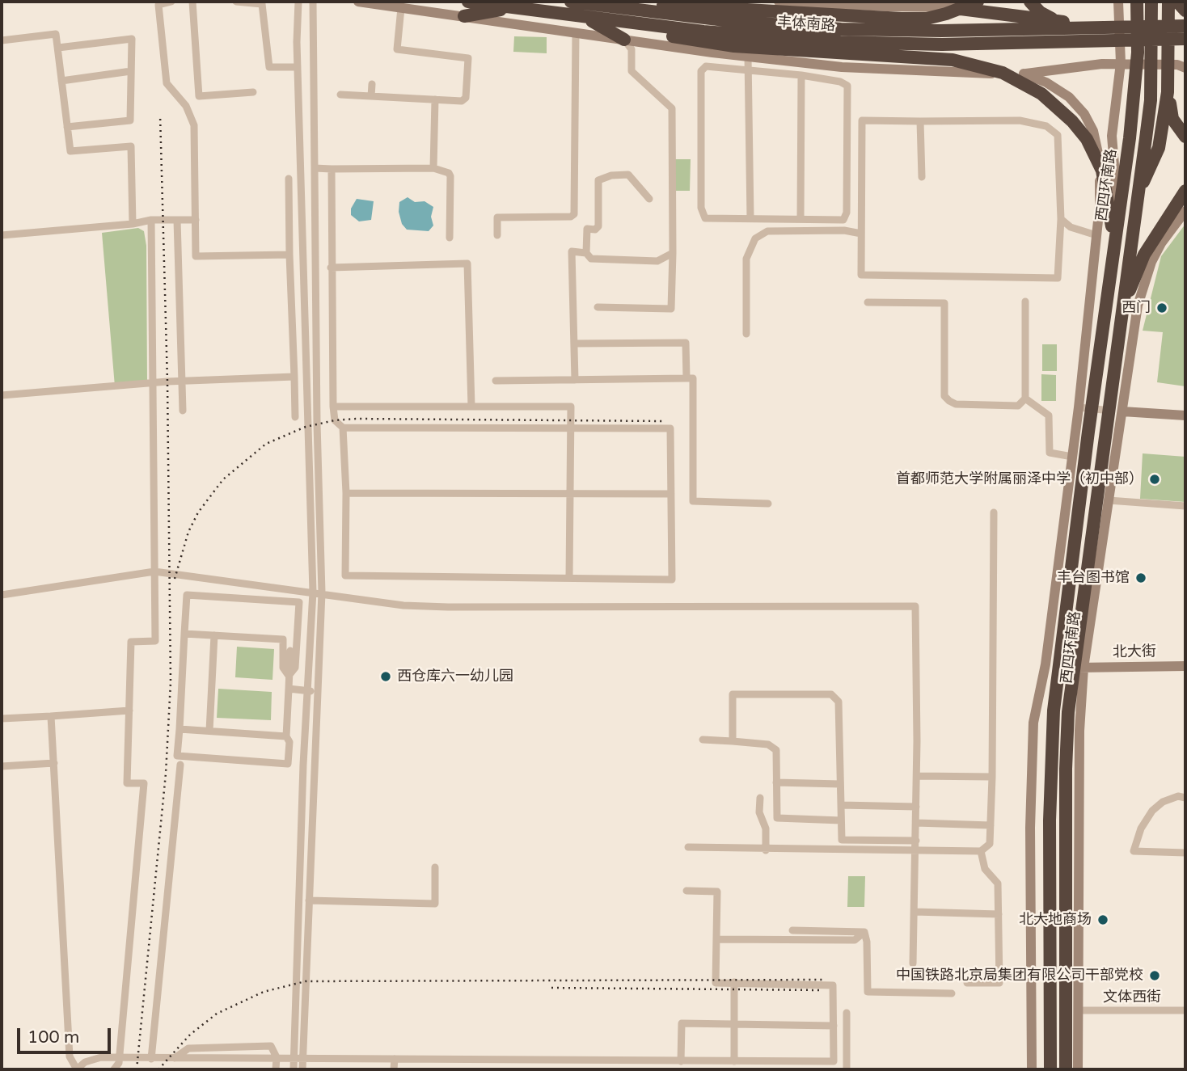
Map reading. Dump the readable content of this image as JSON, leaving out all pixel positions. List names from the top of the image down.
{
  "streets": {
    "highway": ["丰体南路", "西四环南路"],
    "street": ["北大街", "文体西街"]
  },
  "crossings": [
    ["西四环南路", "北大街"],
    ["西四环南路", "文体西街"]
  ],
  "places": [
    "西门",
    "首都师范大学附属丽泽中学（初中部）",
    "丰台图书馆",
    "西仓库六一幼儿园",
    "北大地商场",
    "中国铁路北京局集团有限公司干部党校"
  ],
  "scale_bar": "100 m"
}
